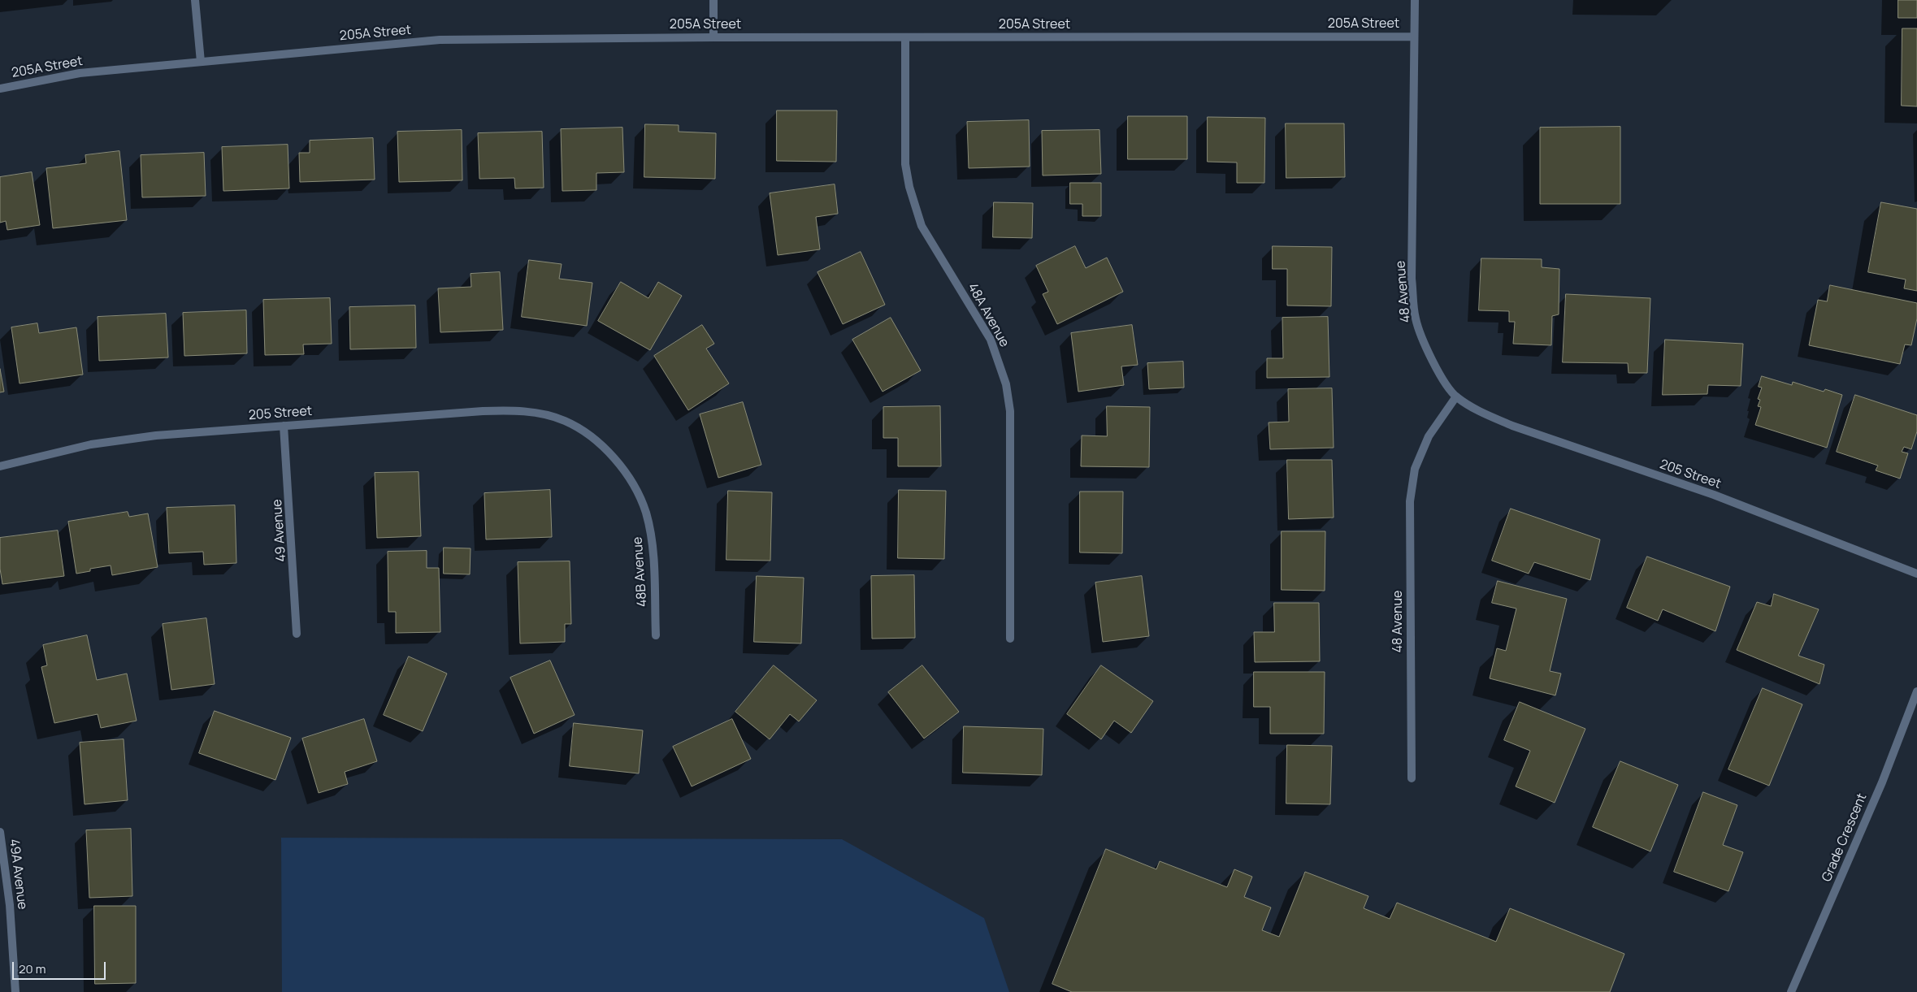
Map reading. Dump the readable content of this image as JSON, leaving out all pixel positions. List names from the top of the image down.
{
  "streets": {
    "street": [
      "205A Street",
      "48 Avenue",
      "48A Avenue",
      "205 Street",
      "49 Avenue",
      "48B Avenue",
      "Grade Crescent",
      "49A Avenue"
    ]
  },
  "crossings": [
    ["205A Street", "48 Avenue"],
    ["205A Street", "48A Avenue"],
    ["48 Avenue", "205 Street"],
    ["205 Street", "49 Avenue"],
    ["205 Street", "48B Avenue"]
  ],
  "scale_bar": "20 m"
}
